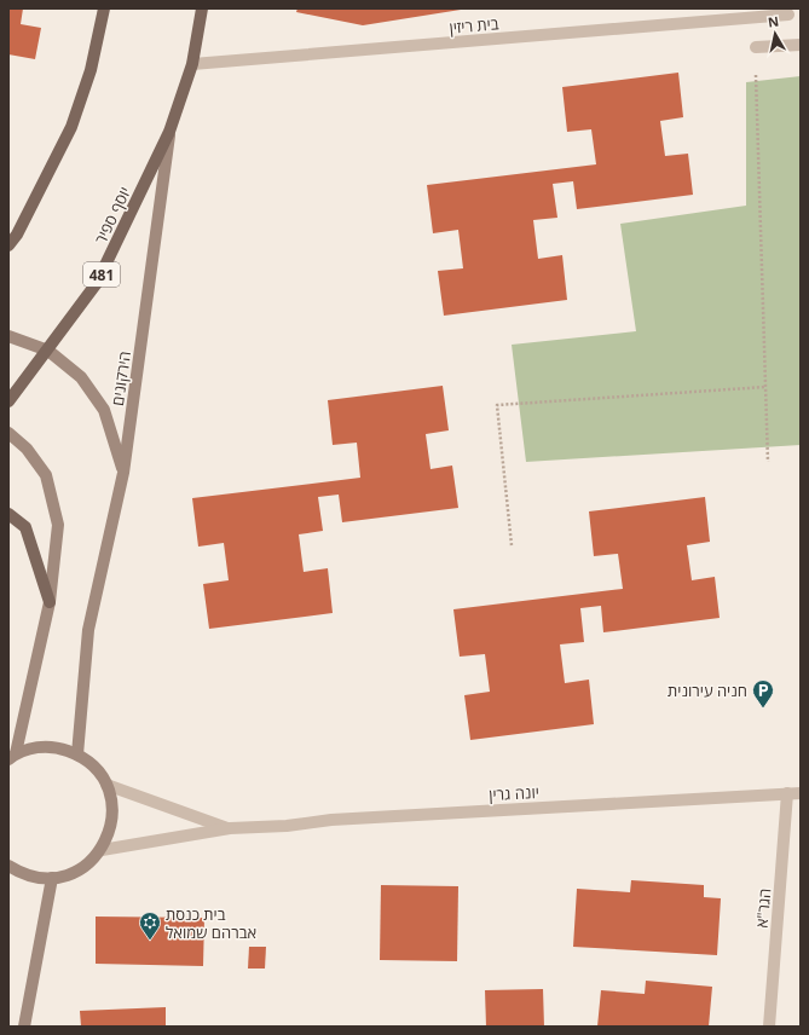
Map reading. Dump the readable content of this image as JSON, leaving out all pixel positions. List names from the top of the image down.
{
  "streets": {
    "main road": ["יוסף ספיר", "481", "הירקונים"],
    "street": ["בית ריזין", "יונה גרין", "הגר\"א"]
  },
  "crossings": [
    ["בית ריזין", "הירקונים"],
    ["יוסף ספיר", "הירקונים"],
    ["יונה גרין", "הגר\"א"]
  ],
  "places": {
    "parking": ["חניה עירונית"],
    "synagogue": ["בית כנסת אברהם שמואל"]
  },
  "north": "top"
}
